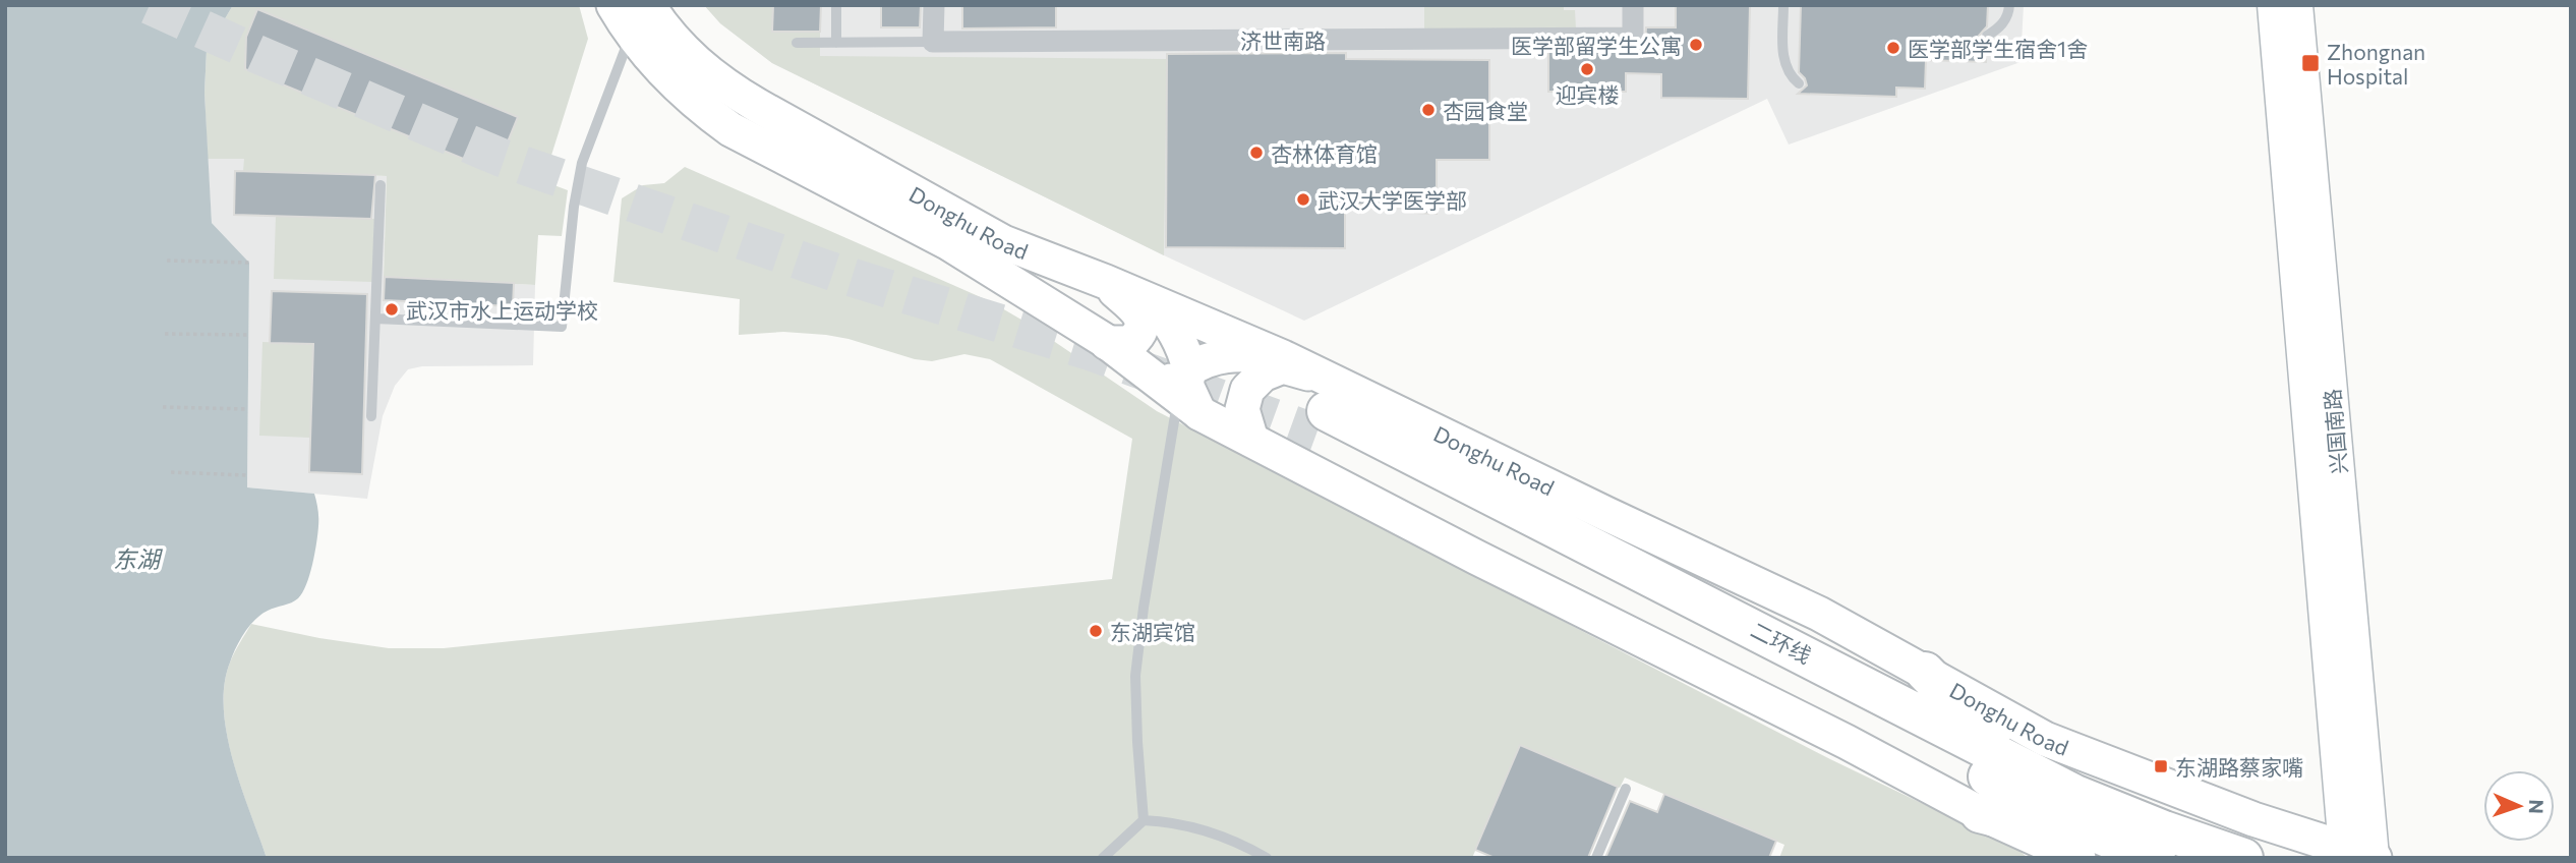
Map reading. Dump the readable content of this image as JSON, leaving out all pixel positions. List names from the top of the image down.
{
  "streets": {
    "highway": ["二环线"],
    "main road": ["Donghu Road", "兴国南路"],
    "street": ["济世南路"]
  },
  "crossings": [
    ["Donghu Road", "兴国南路"],
    ["Donghu Road", "二环线"]
  ],
  "water": ["东湖"],
  "places": {
    "other": [
      "医学部留学生公寓",
      "医学部学生宿舍1舍",
      "迎宾楼",
      "杏园食堂",
      "杏林体育馆",
      "武汉大学医学部",
      "武汉市水上运动学校",
      "东湖宾馆"
    ],
    "transit": ["Zhongnan Hospital", "东湖路蔡家嘴"]
  },
  "north": "right"
}
